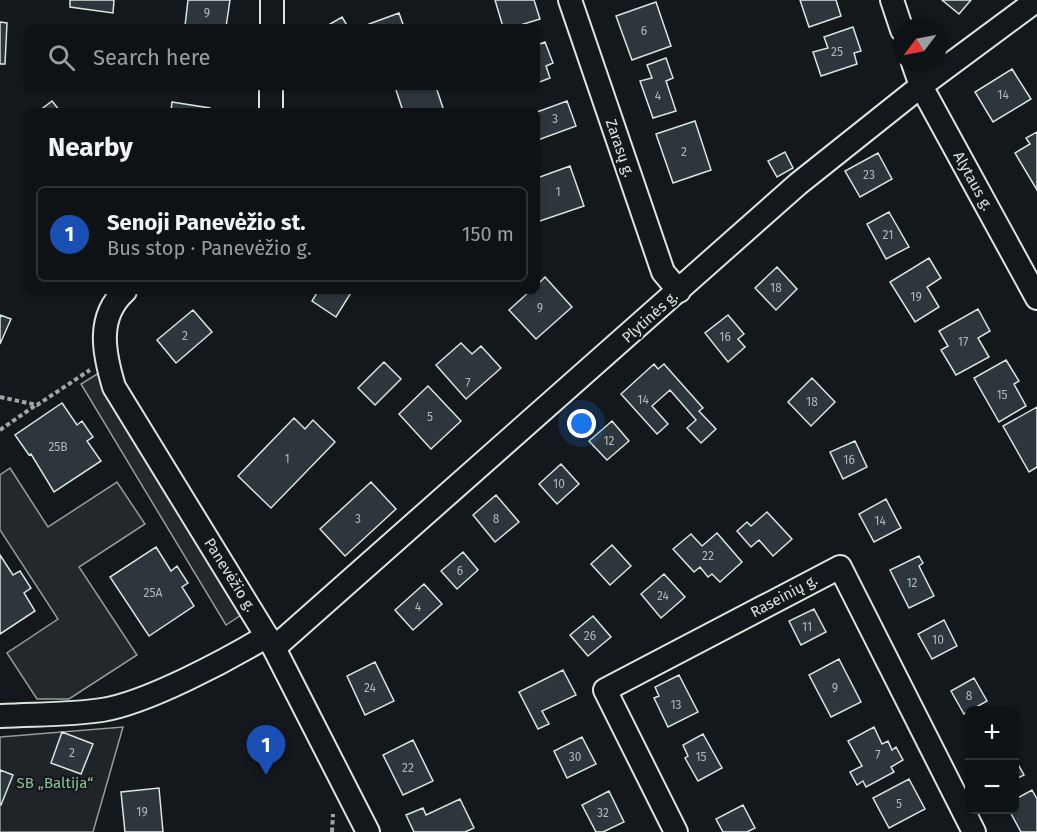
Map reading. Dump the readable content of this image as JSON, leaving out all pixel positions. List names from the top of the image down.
{
  "streets": {
    "street": [
      "Zarasų g.",
      "Alytaus g.",
      "Plytinės g.",
      "Panevėžio g.",
      "Raseinių g."
    ]
  },
  "crossings": [
    ["Zarasų g.", "Plytinės g."],
    ["Alytaus g.", "Plytinės g."],
    ["Plytinės g.", "Panevėžio g."]
  ],
  "parks": ["SB „Baltija“"],
  "house_numbers": [
    "9",
    "6",
    "25",
    "14",
    "4",
    "3",
    "2",
    "23",
    "1",
    "21",
    "18",
    "19",
    "9",
    "2",
    "16",
    "17",
    "7",
    "15",
    "14",
    "18",
    "5",
    "12",
    "25B",
    "1",
    "16",
    "10",
    "3",
    "8",
    "14",
    "22",
    "6",
    "12",
    "25A",
    "24",
    "4",
    "11",
    "26",
    "10",
    "24",
    "9",
    "8",
    "13",
    "2",
    "7",
    "30",
    "15",
    "22",
    "5",
    "19",
    "32"
  ],
  "north": "bottom left",
  "page": {
    "search": "Search here",
    "heading": "Nearby",
    "list": [
      {
        "mark": "1",
        "name": "Senoji Panevėžio st.",
        "note": "Bus stop · Panevėžio g.",
        "value": "150 m"
      }
    ],
    "map_buttons": ["+", "−"],
    "pins": "1"
  }
}
